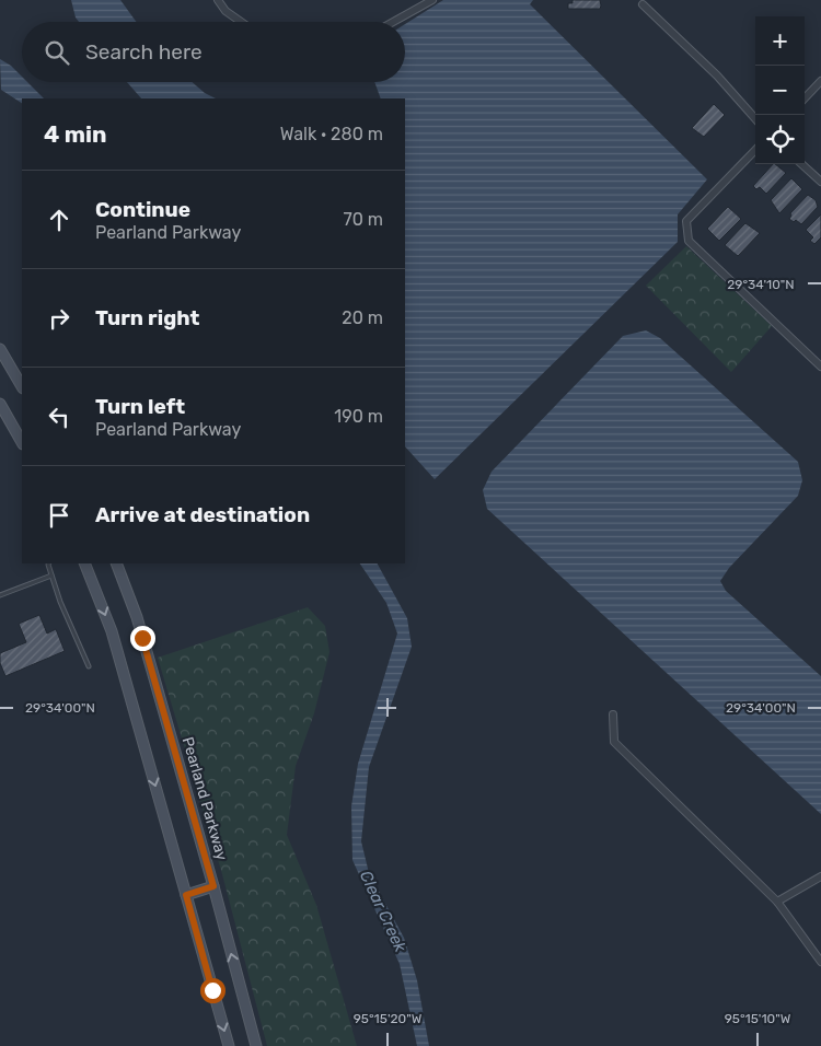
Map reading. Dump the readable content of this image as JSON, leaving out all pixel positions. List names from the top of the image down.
{
  "streets": {
    "main road": ["Pearland Parkway"]
  },
  "water": ["Clear Creek"],
  "page": {
    "map_buttons": ["+", "−"],
    "search": "Search here",
    "heading": ["4 min", "Walk · 280 m"],
    "list": [
      ["Continue", "Pearland Parkway", "70 m"],
      ["Turn right", "20 m"],
      ["Turn left", "Pearland Parkway", "190 m"],
      "Arrive at destination"
    ]
  },
  "coordinates": [
    "29°34'10\"N",
    "29°34'00\"N",
    "95°15'20\"W",
    "95°15'10\"W"
  ]
}
